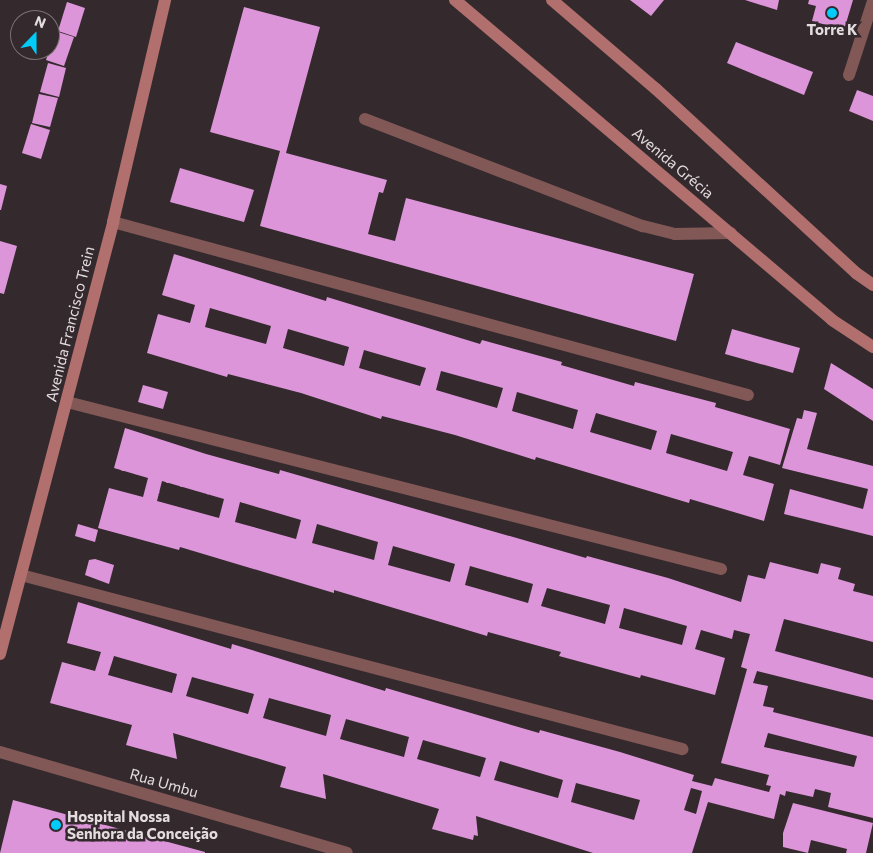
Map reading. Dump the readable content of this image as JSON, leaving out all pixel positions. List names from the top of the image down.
{
  "streets": {
    "street": ["Avenida Grécia", "Avenida Francisco Trein", "Rua Umbu"]
  },
  "places": ["Torre K", "Hospital Nossa Senhora da Conceição"],
  "north": "top"
}
